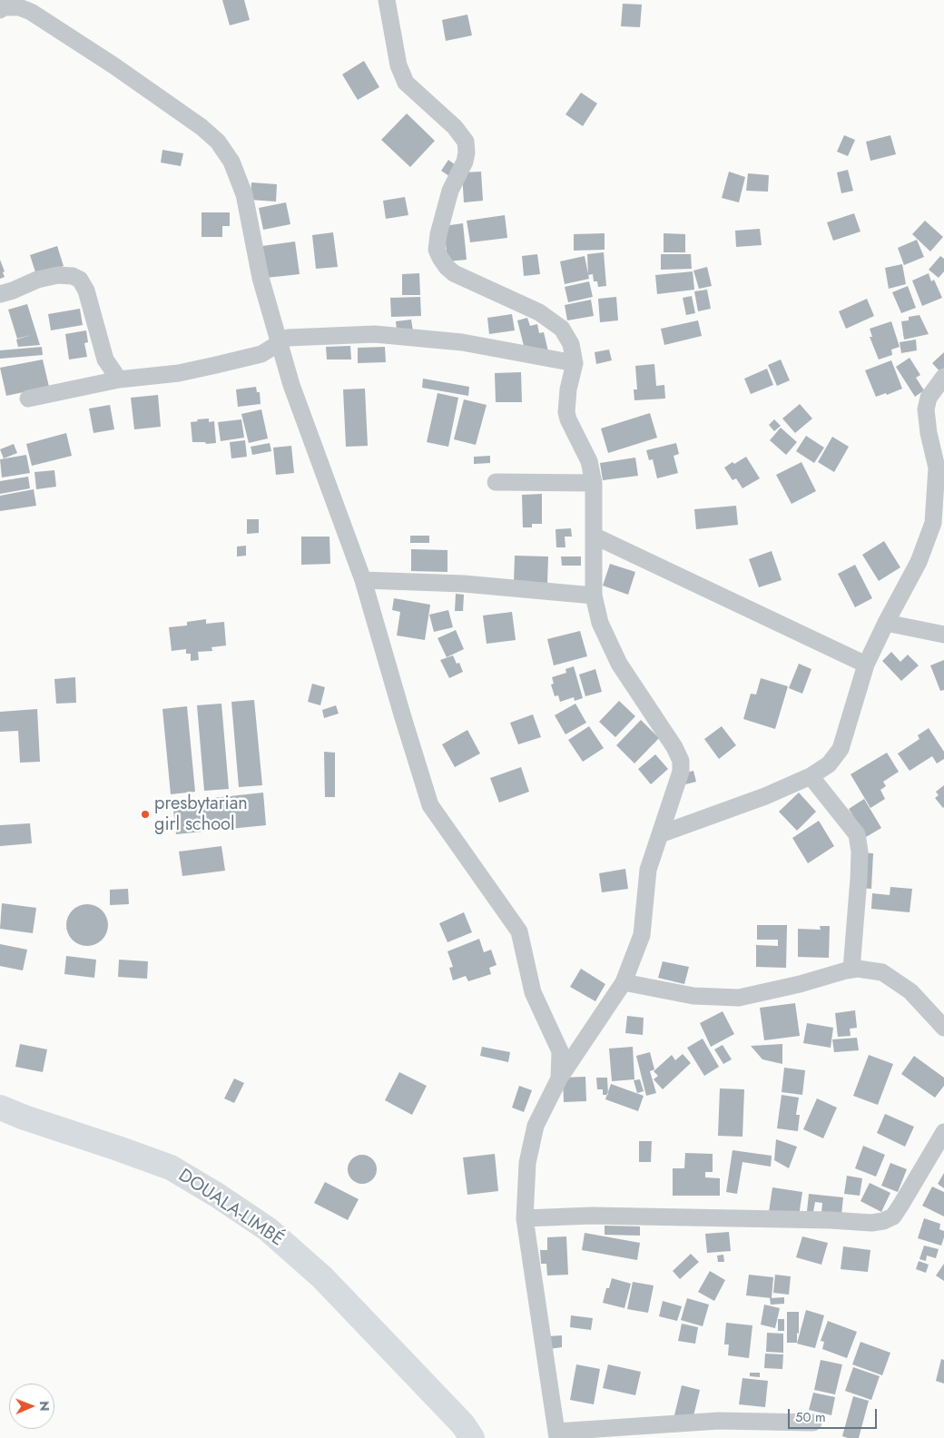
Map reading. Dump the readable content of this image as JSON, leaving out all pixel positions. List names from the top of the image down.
{
  "streets": {
    "highway": ["DOUALA-LIMBÉ"]
  },
  "places": ["presbytarian girl school"],
  "scale_bar": "50 m",
  "north": "right"
}
